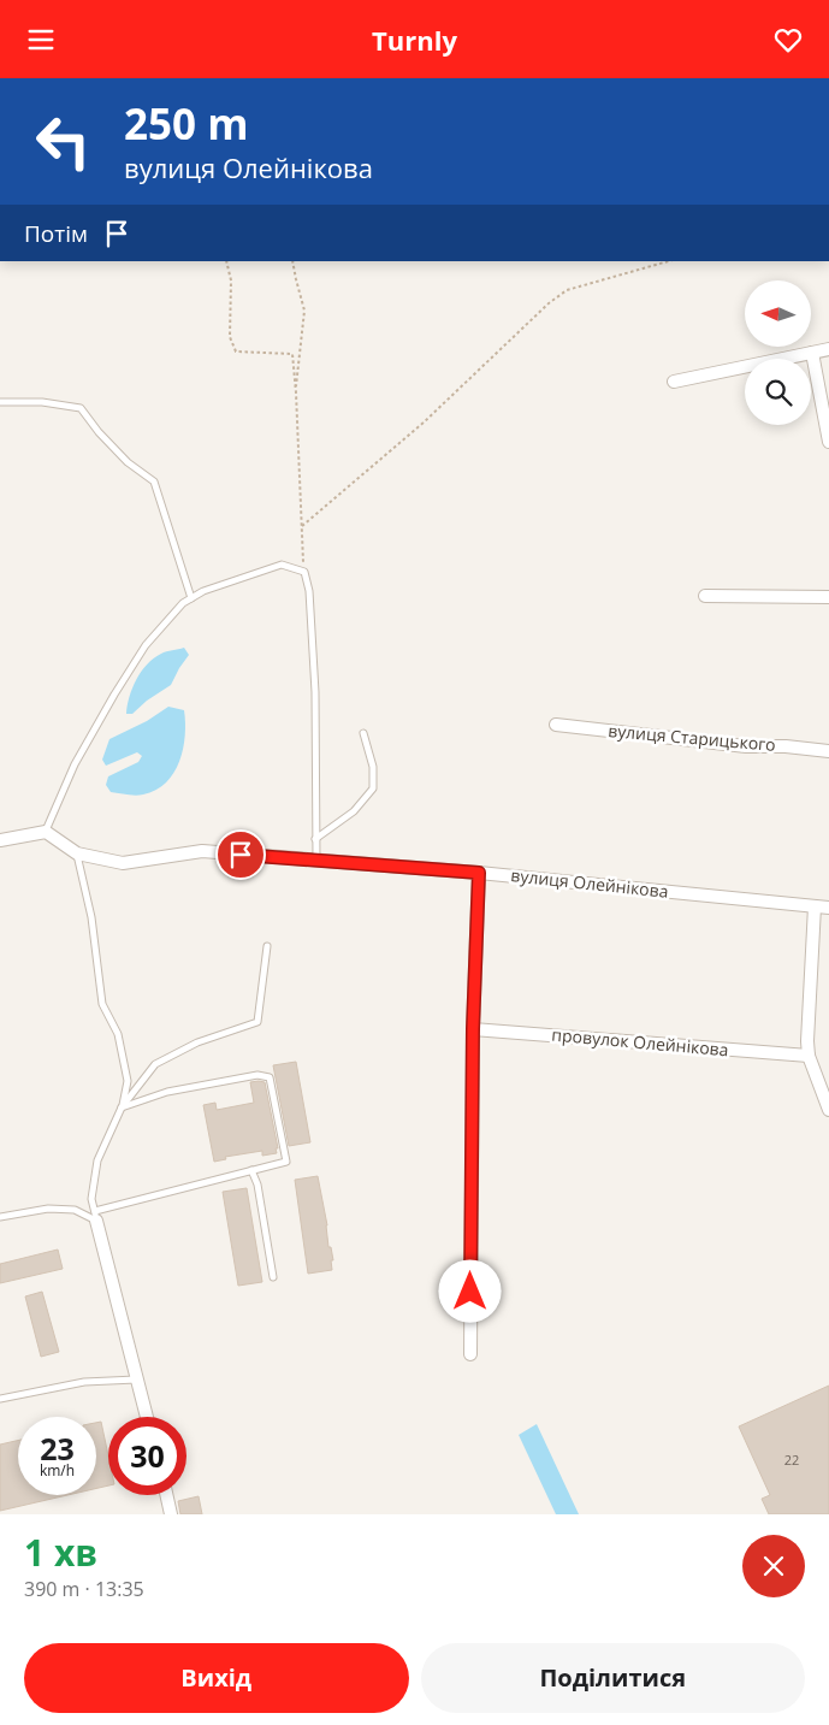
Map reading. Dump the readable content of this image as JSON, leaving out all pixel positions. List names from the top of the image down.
{
  "streets": {
    "street": ["вулиця Старицького", "вулиця Олейнікова", "провулок Олейнікова"]
  },
  "house_numbers": ["22"],
  "north": "left",
  "page": {
    "header": "Turnly",
    "turn": ["250 m", "вулиця Олейнікова"],
    "then": "Потім",
    "speed": "23 km/h",
    "limit": "30",
    "heading": ["1 хв", "390 m · 13:35"],
    "buttons": ["Вихід", "Поділитися"]
  }
}
